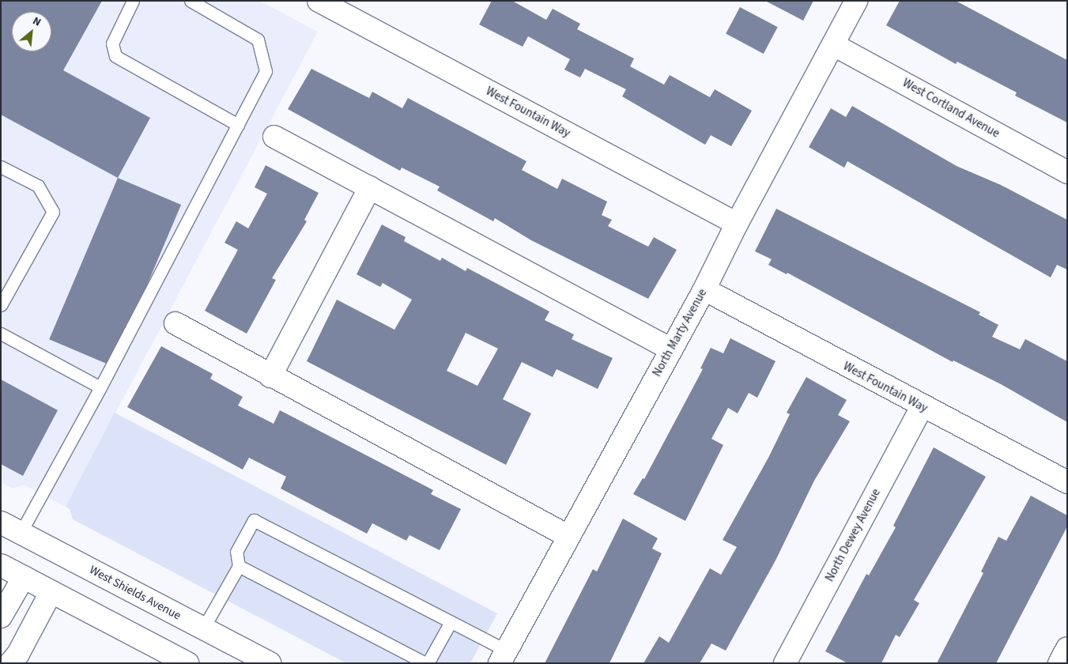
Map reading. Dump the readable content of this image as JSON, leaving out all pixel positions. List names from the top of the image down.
{
  "streets": {
    "street": [
      "West Cortland Avenue",
      "West Fountain Way",
      "North Marty Avenue",
      "North Dewey Avenue",
      "West Shields Avenue"
    ]
  },
  "crossings": [
    ["West Cortland Avenue", "North Marty Avenue"],
    ["West Fountain Way", "North Marty Avenue"],
    ["West Fountain Way", "North Dewey Avenue"]
  ],
  "north": "top right"
}
